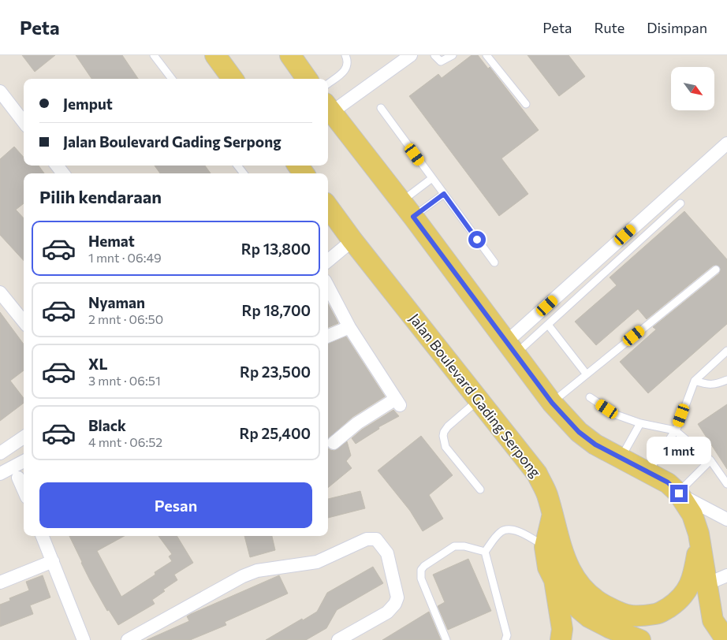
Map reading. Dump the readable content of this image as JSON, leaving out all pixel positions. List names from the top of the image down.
{
  "streets": {
    "main road": ["Jalan Boulevard Gading Serpong"]
  },
  "north": "bottom right",
  "page": {
    "header": "Peta",
    "nav": ["Peta", "Rute", "Disimpan"],
    "banner": ["Jemput", "Jalan Boulevard Gading Serpong"],
    "heading": "Pilih kendaraan",
    "list": [
      {
        "name": "Hemat",
        "note": "1 mnt · 06:49",
        "value": "Rp 13,800"
      },
      {
        "name": "Nyaman",
        "note": "2 mnt · 06:50",
        "value": "Rp 18,700"
      },
      {
        "name": "XL",
        "note": "3 mnt · 06:51",
        "value": "Rp 23,500"
      },
      {
        "name": "Black",
        "note": "4 mnt · 06:52",
        "value": "Rp 25,400"
      }
    ],
    "bubble": "1 mnt",
    "buttons": "Pesan"
  }
}
